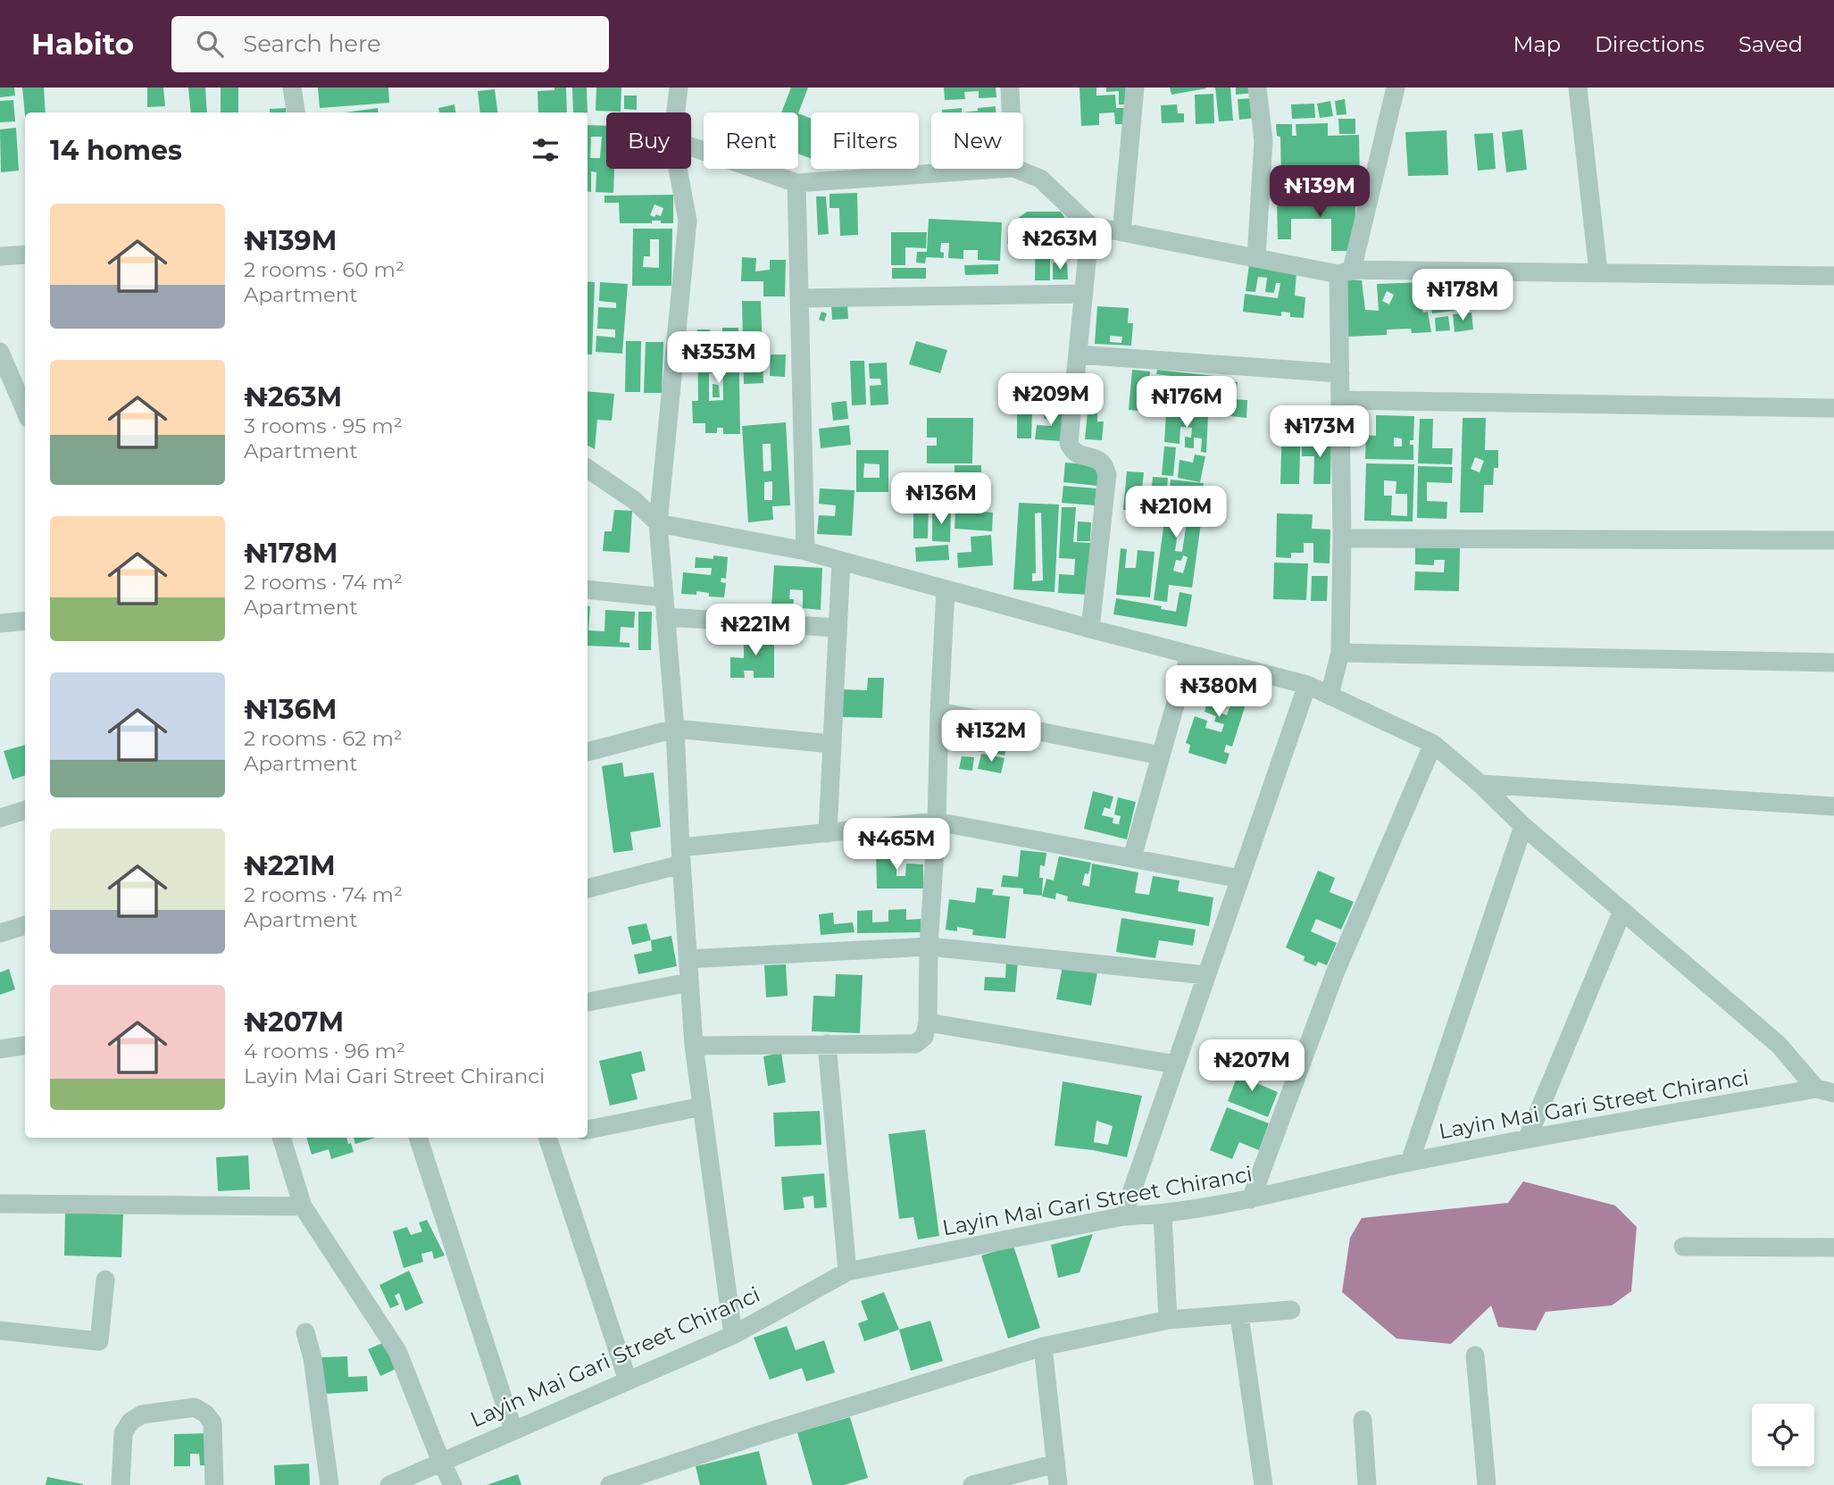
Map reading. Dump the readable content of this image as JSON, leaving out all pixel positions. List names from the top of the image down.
{
  "streets": {
    "street": ["Layin Mai Gari Street Chiranci"]
  },
  "page": {
    "header": "Habito",
    "search": "Search here",
    "nav": ["Map", "Directions", "Saved"],
    "chip": [
      "Buy",
      "Rent",
      "Filters",
      "New"
    ],
    "heading": "14 homes",
    "price": [
      "₦139M",
      "₦263M",
      "₦178M",
      "₦353M",
      "₦209M",
      "₦176M",
      "₦173M",
      "₦136M",
      "₦210M",
      "₦221M",
      "₦380M",
      "₦132M",
      "₦465M",
      "₦207M"
    ],
    "list": [
      {
        "name": "₦139M",
        "note": "2 rooms · 60 m² · Apartment"
      },
      {
        "name": "₦263M",
        "note": "3 rooms · 95 m² · Apartment"
      },
      {
        "name": "₦178M",
        "note": "2 rooms · 74 m² · Apartment"
      },
      {
        "name": "₦136M",
        "note": "2 rooms · 62 m² · Apartment"
      },
      {
        "name": "₦221M",
        "note": "2 rooms · 74 m² · Apartment"
      },
      {
        "name": "₦207M",
        "note": "4 rooms · 96 m² · Layin Mai Gari Street Chiranci"
      }
    ]
  }
}
